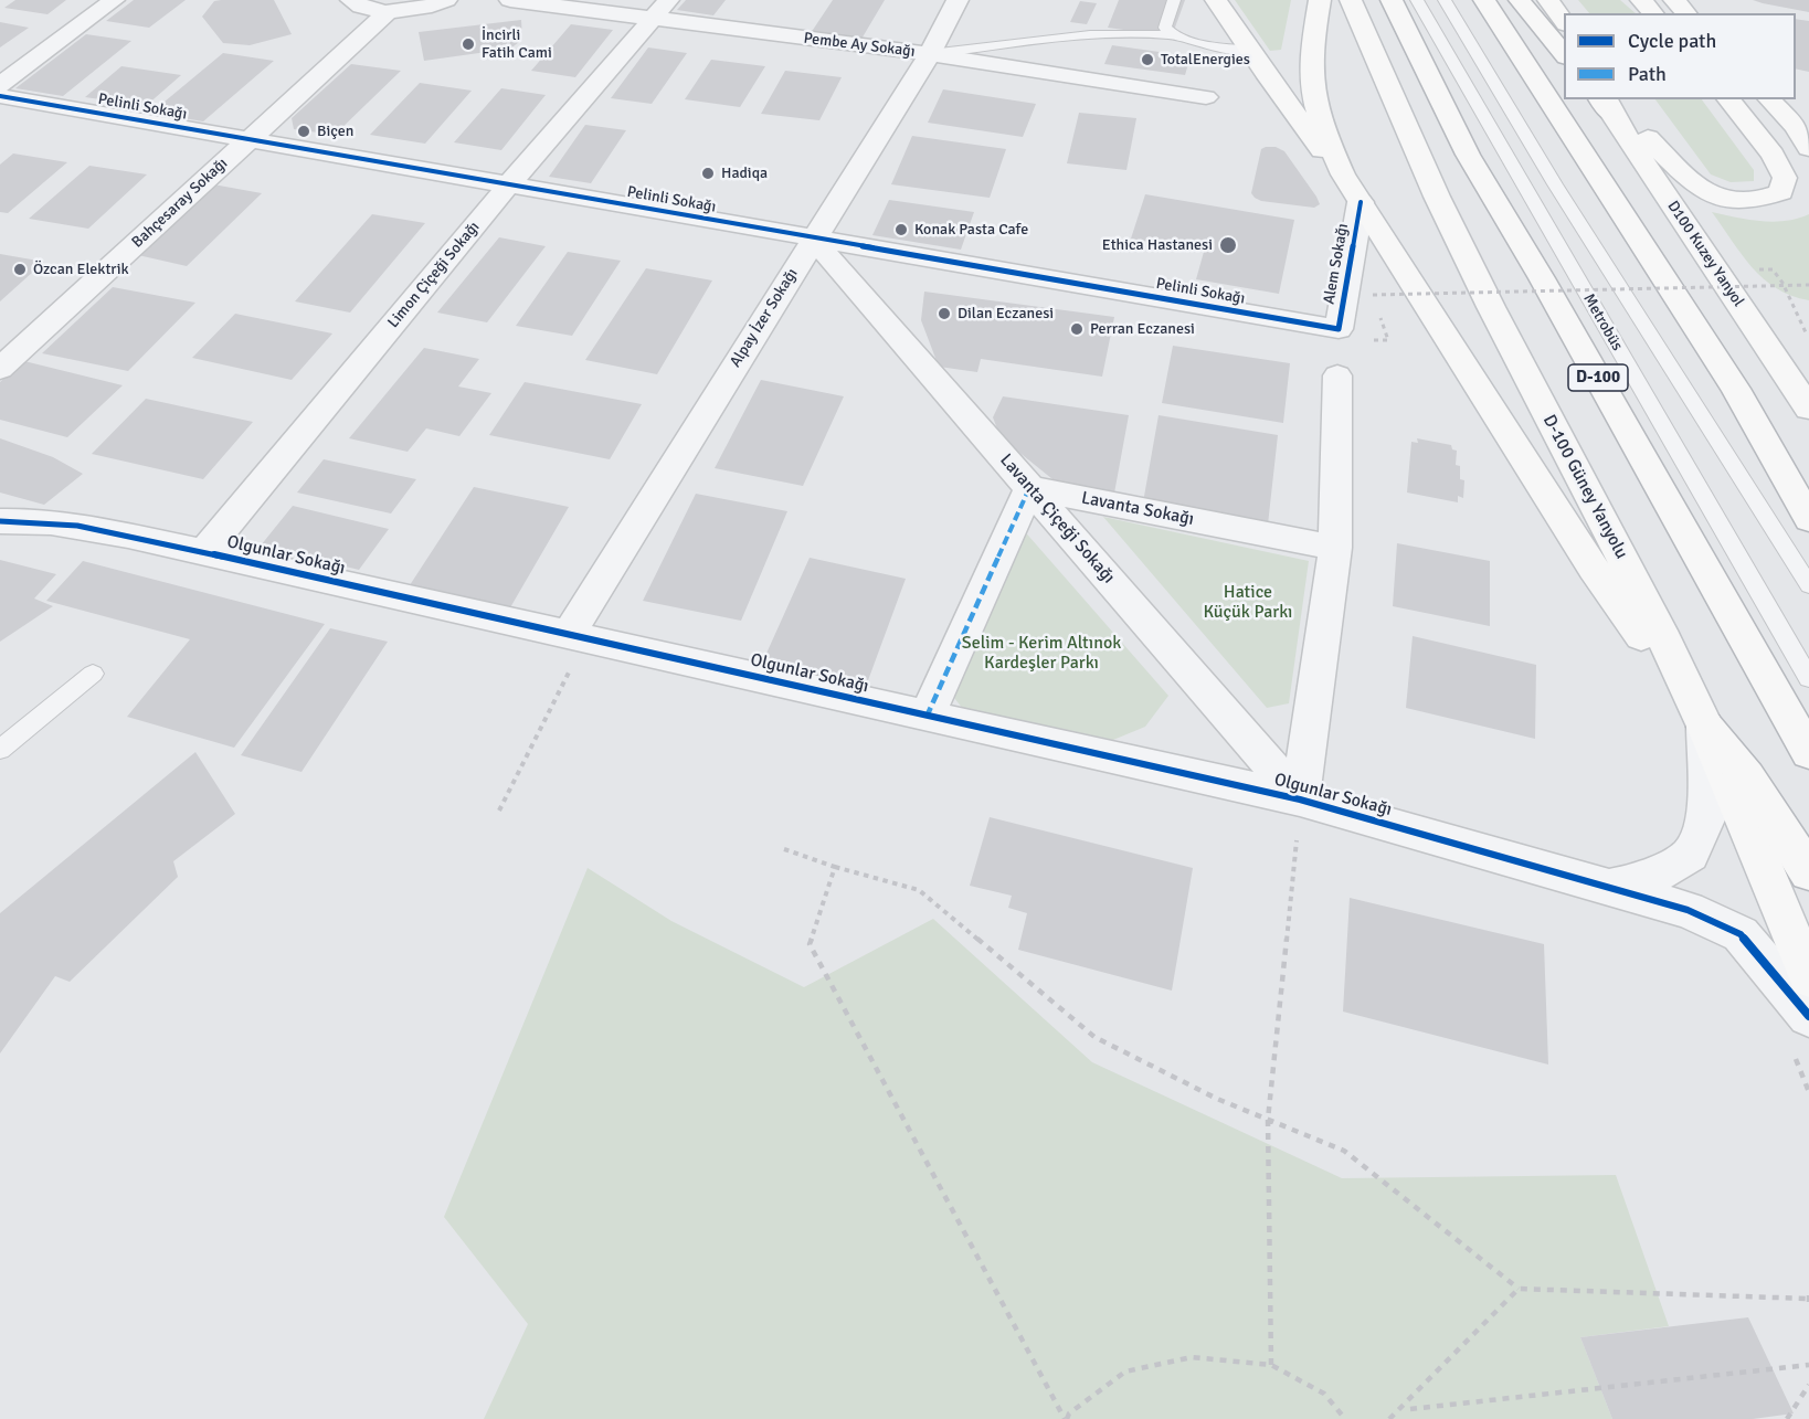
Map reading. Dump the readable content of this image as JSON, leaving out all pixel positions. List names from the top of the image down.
{
  "streets": {
    "main road": ["D100 Kuzey Yanyol", "D-100", "D-100 Güney Yanyolu"],
    "street": [
      "Pembe Ay Sokağı",
      "Pelinli Sokağı",
      "Bahçesaray Sokağı",
      "Alem Sokağı",
      "Limon Çiçeği Sokağı",
      "Alpay İzer Sokağı",
      "Lavanta Sokağı",
      "Lavanta Çiçeği Sokağı",
      "Olgunlar Sokağı"
    ],
    "lane": ["Metrobüs"]
  },
  "crossings": [
    ["Pembe Ay Sokağı", "Limon Çiçeği Sokağı"],
    ["Pembe Ay Sokağı", "Alpay İzer Sokağı"],
    ["Pelinli Sokağı", "Bahçesaray Sokağı"],
    ["Pelinli Sokağı", "Alem Sokağı"],
    ["Pelinli Sokağı", "Limon Çiçeği Sokağı"],
    ["Pelinli Sokağı", "Alpay İzer Sokağı"],
    ["Pelinli Sokağı", "Lavanta Çiçeği Sokağı"],
    ["Limon Çiçeği Sokağı", "Olgunlar Sokağı"],
    ["Alpay İzer Sokağı", "Lavanta Çiçeği Sokağı"],
    ["Alpay İzer Sokağı", "Olgunlar Sokağı"],
    ["D-100 Güney Yanyolu", "Olgunlar Sokağı"],
    ["Lavanta Sokağı", "Lavanta Çiçeği Sokağı"],
    ["Lavanta Çiçeği Sokağı", "Olgunlar Sokağı"]
  ],
  "parks": ["Hatice Küçük Parkı", "Selim - Kerim Altınok Kardeşler Parkı"],
  "places": [
    "İncirli Fatih Cami",
    "TotalEnergies",
    "Biçen",
    "Hadiqa",
    "Konak Pasta Cafe",
    "Ethica Hastanesi",
    "Özcan Elektrik",
    "Dilan Eczanesi",
    "Perran Eczanesi"
  ],
  "legend": ["Cycle path", "Path"]
}
